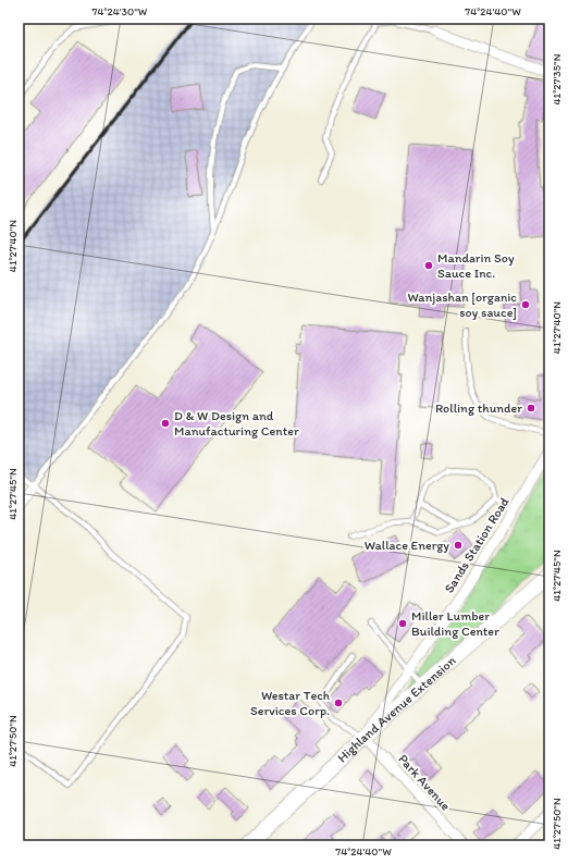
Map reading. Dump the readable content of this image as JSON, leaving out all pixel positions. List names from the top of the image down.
{
  "streets": {
    "street": ["Sands Station Road", "Highland Avenue Extension", "Park Avenue"]
  },
  "crossings": [
    ["Sands Station Road", "Highland Avenue Extension"],
    ["Sands Station Road", "Park Avenue"],
    ["Highland Avenue Extension", "Park Avenue"]
  ],
  "places": [
    "Mandarin Soy Sauce Inc.",
    "Wanjashan [organic soy sauce]",
    "Rolling thunder",
    "D & W Design and Manufacturing Center",
    "Wallace Energy",
    "Miller Lumber Building Center",
    "Westar Tech Services Corp."
  ],
  "coordinates": [
    "74°24'30\"W",
    "74°24'40\"W",
    "41°27'35\"N",
    "41°27'40\"N",
    "41°27'45\"N",
    "41°27'50\"N"
  ]
}
